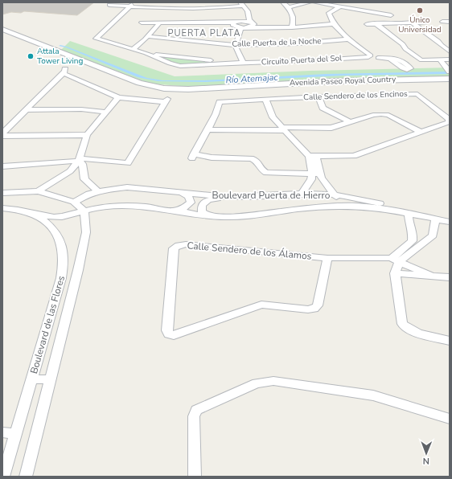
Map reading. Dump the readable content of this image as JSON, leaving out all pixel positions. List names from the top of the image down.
{
  "streets": {
    "street": [
      "Calle Puerta de la Noche",
      "Circuito Puerta del Sol",
      "Avenida Paseo Royal Country",
      "Calle Sendero de los Encinos",
      "Boulevard Puerta de Hierro",
      "Calle Sendero de los Álamos",
      "Boulevard de las Flores"
    ]
  },
  "crossings": [
    ["Circuito Puerta del Sol", "Avenida Paseo Royal Country"],
    ["Boulevard Puerta de Hierro", "Boulevard de las Flores"]
  ],
  "districts": ["PUERTA PLATA"],
  "water": ["Río Atemajac"],
  "places": ["Único Universidad", "Attala Tower Living"],
  "north": "bottom"
}
